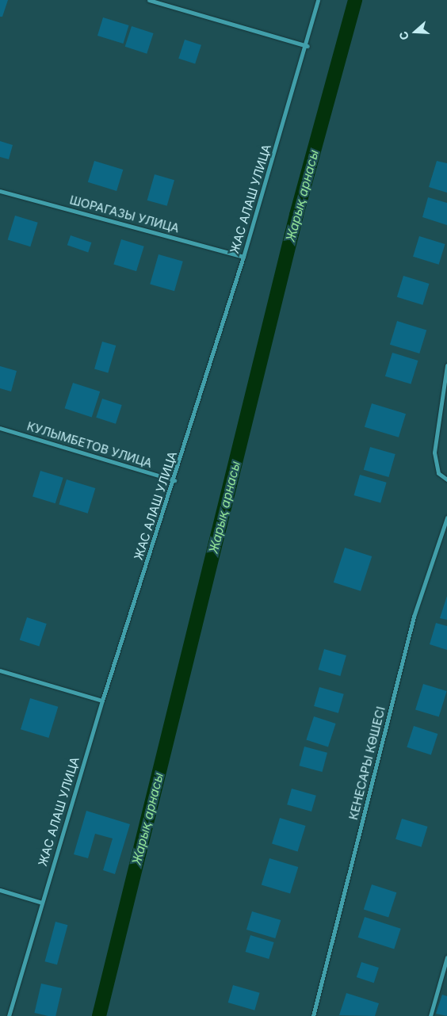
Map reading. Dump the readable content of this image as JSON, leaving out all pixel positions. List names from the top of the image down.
{
  "streets": {
    "street": [
      "ЖАС АЛАШ УЛИЦА",
      "ШОРАГАЗЫ УЛИЦА",
      "КУЛЫМБЕТОВ УЛИЦА",
      "КЕНЕСАРЫ КӨШЕСІ"
    ]
  },
  "crossings": [
    ["ЖАС АЛАШ УЛИЦА", "ШОРАГАЗЫ УЛИЦА"],
    ["ЖАС АЛАШ УЛИЦА", "КУЛЫМБЕТОВ УЛИЦА"]
  ],
  "water": ["Жарық арнасы"],
  "north": "left"
}
